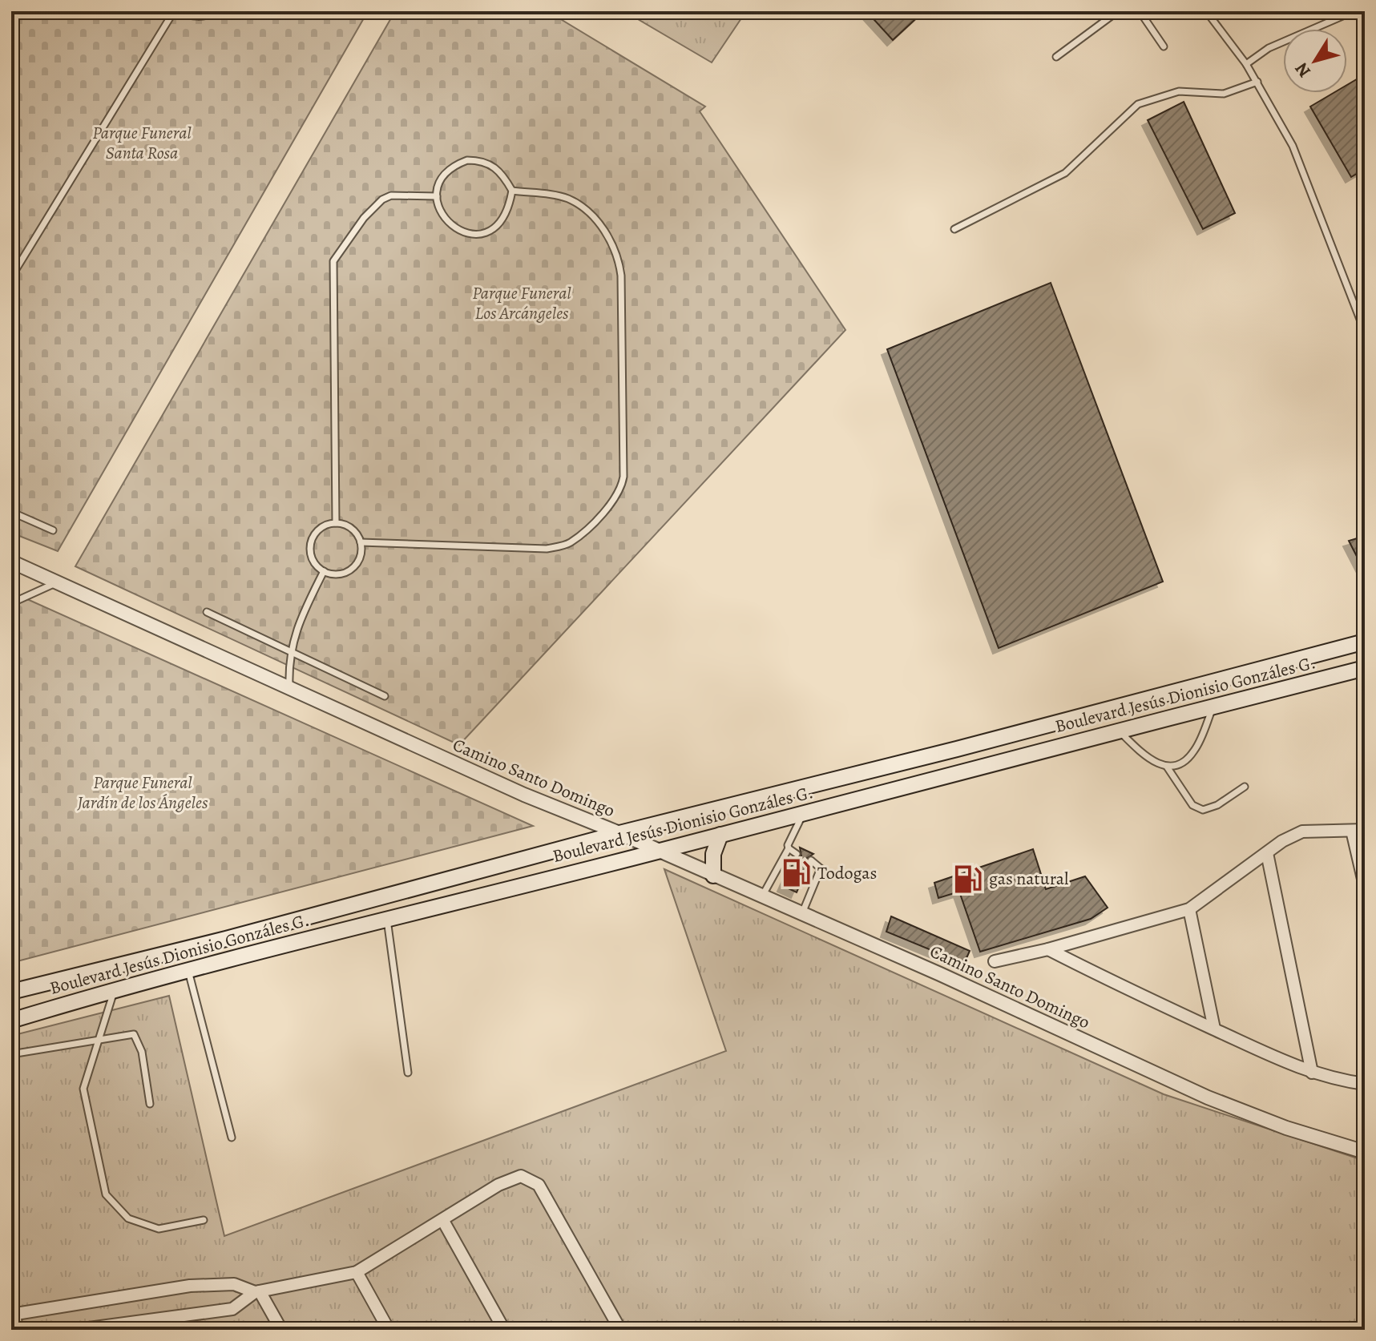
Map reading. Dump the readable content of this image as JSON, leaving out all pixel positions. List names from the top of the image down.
{
  "streets": {
    "main road": ["Boulevard Jesús Dionisio Gonzáles G."],
    "street": ["Camino Santo Domingo"]
  },
  "crossings": [
    ["Boulevard Jesús Dionisio Gonzáles G.", "Camino Santo Domingo"]
  ],
  "parks": ["Parque Funeral Santa Rosa", "Parque Funeral Los Arcángeles", "Parque Funeral Jardín de los Ángeles"],
  "places": {
    "fuel station": ["Todogas", "gas natural"]
  },
  "north": "bottom left"
}
